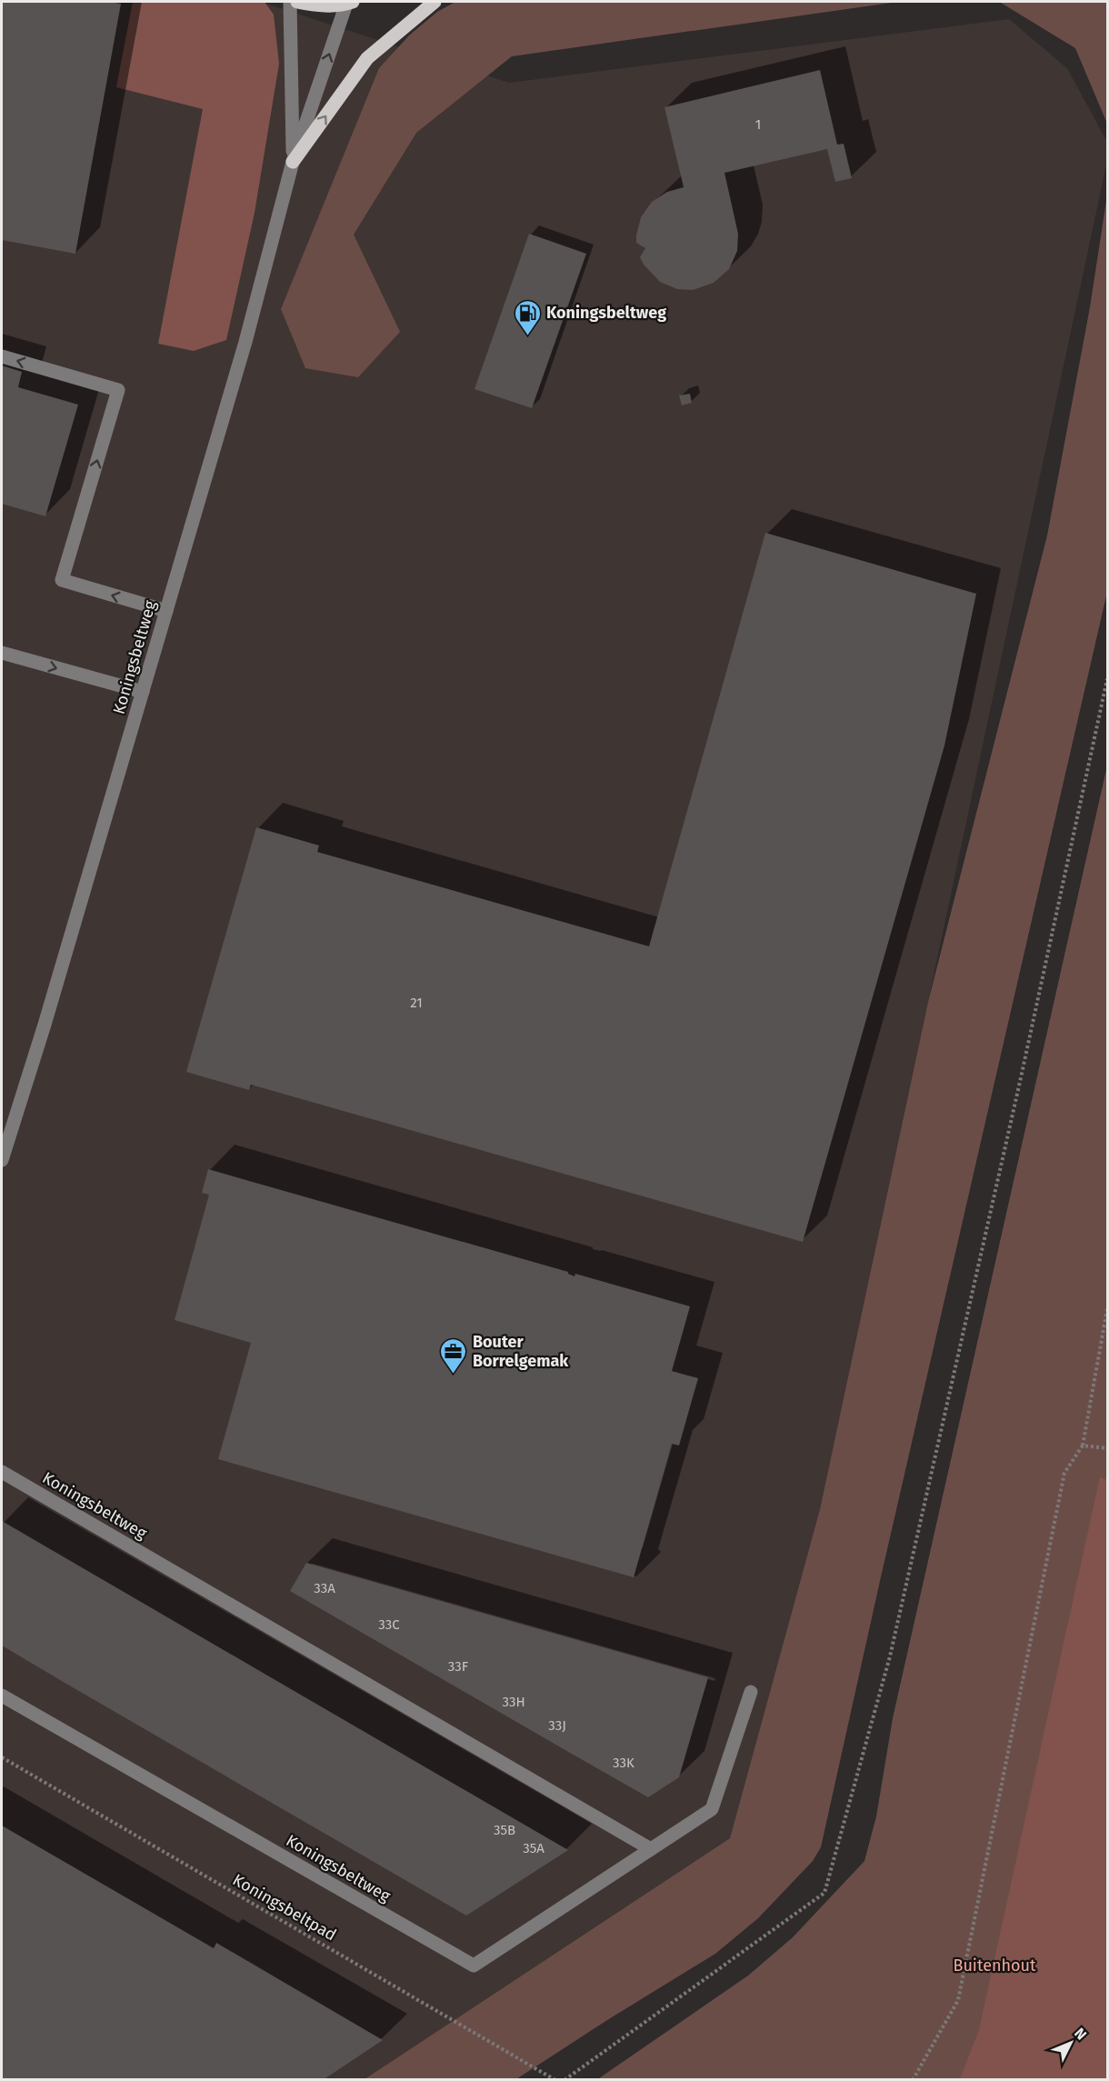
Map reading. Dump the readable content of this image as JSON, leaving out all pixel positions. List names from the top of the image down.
{
  "streets": {
    "street": ["Koningsbeltweg"],
    "path": ["Koningsbeltpad"]
  },
  "parks": ["Buitenhout"],
  "places": {
    "fuel station": ["Koningsbeltweg"],
    "office": ["Bouter Borrelgemak"]
  },
  "house_numbers": [
    "1",
    "21",
    "33A",
    "33C",
    "33F",
    "33H",
    "33J",
    "33K",
    "35B",
    "35A"
  ],
  "north": "top right"
}
